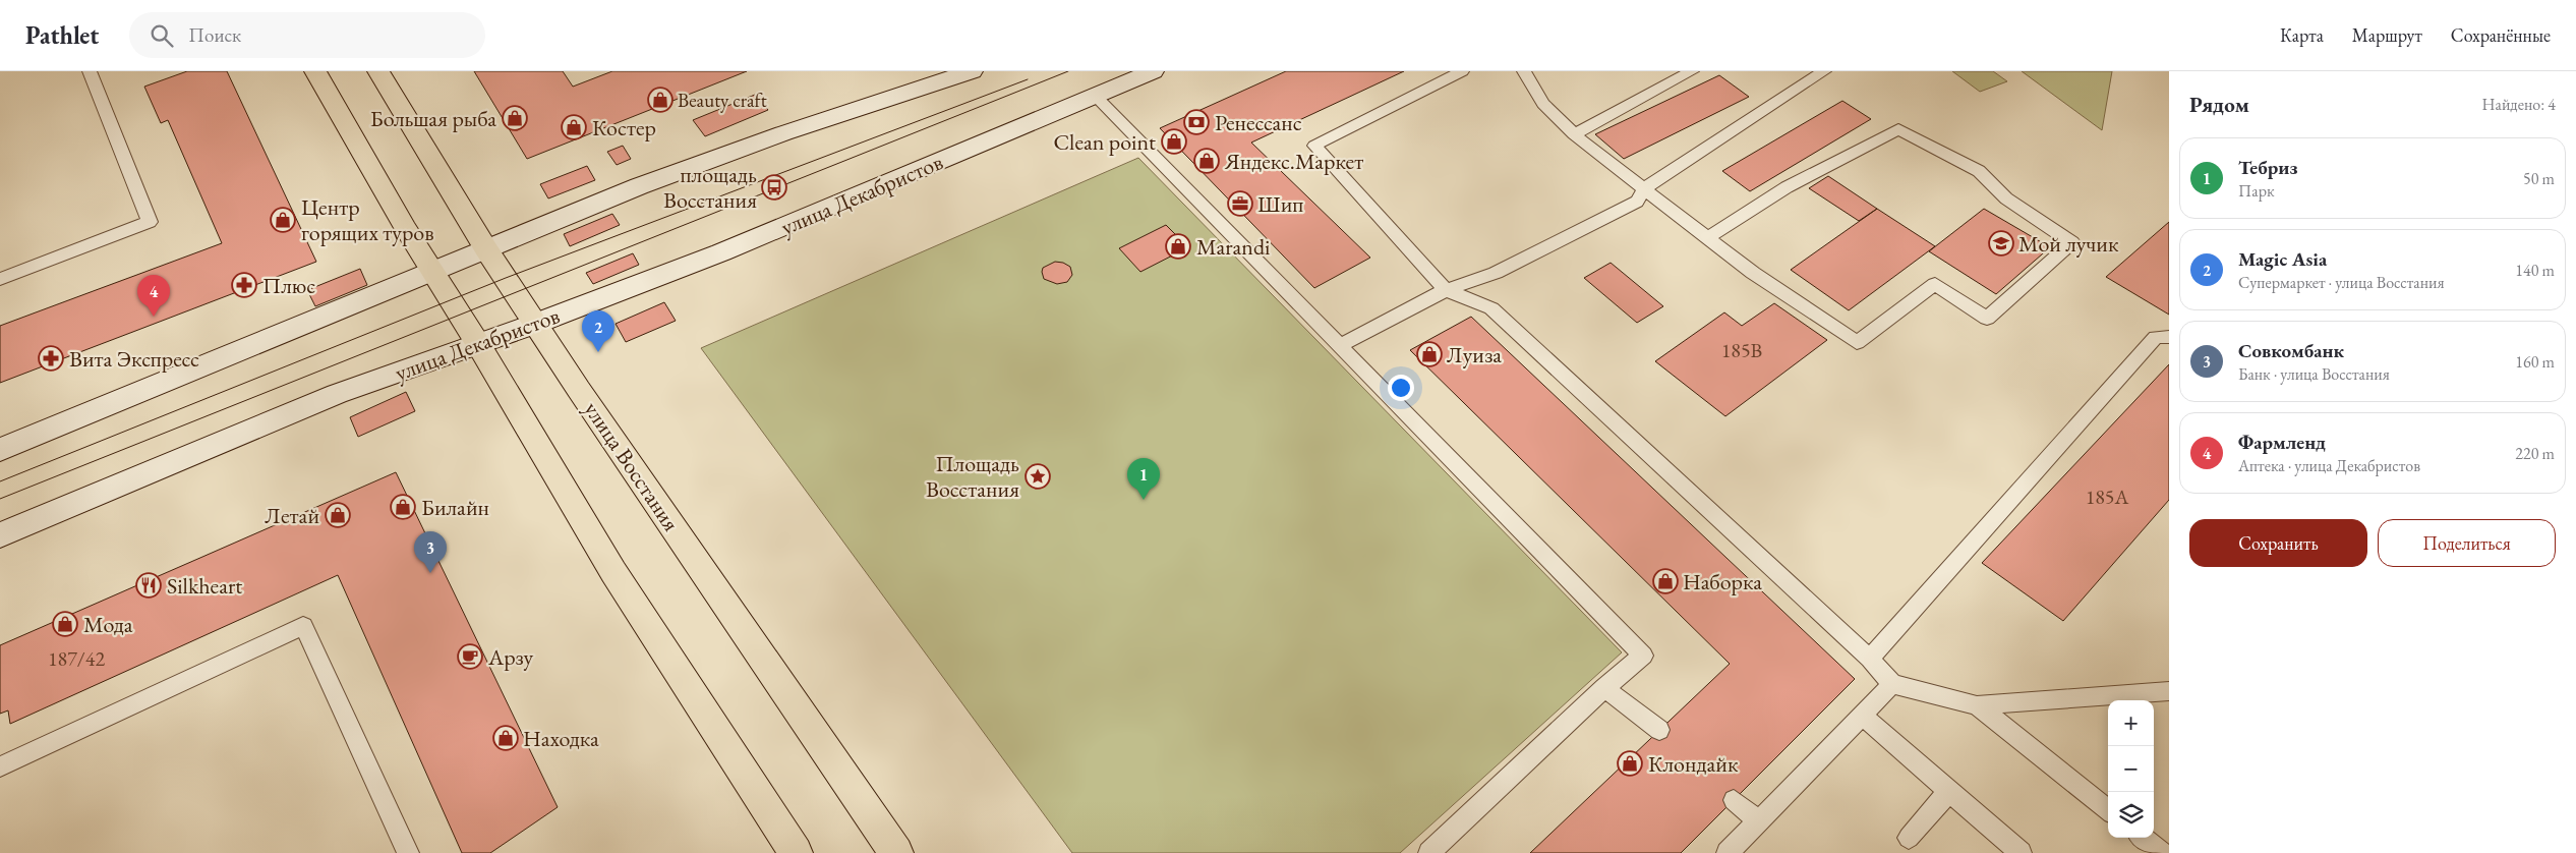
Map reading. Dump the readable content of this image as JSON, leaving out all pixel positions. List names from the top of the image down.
{
  "streets": {
    "main road": ["улица Декабристов", "улица Восстания"]
  },
  "crossings": [
    ["улица Декабристов", "улица Восстания"]
  ],
  "places": {
    "shop": [
      "Beauty craft",
      "Большая рыба",
      "Костер",
      "Clean point",
      "Яндекс.Маркет",
      "Центр горящих туров",
      "Marandi",
      "Луиза",
      "Билайн",
      "Летай",
      "Наборка",
      "Мода",
      "Находка",
      "Клондайк"
    ],
    "bank": ["Ренессанс"],
    "bus stop": ["площадь Восстания"],
    "office": ["Шип"],
    "school or university": ["Мой лучик"],
    "pharmacy": ["Плюс", "Вита Экспресс"],
    "place": ["Площадь Восстания"],
    "restaurant": ["Silkheart"],
    "cafe": ["Арзу"]
  },
  "house_numbers": ["185В", "185А", "187/42"],
  "page": {
    "header": "Pathlet",
    "search": "Поиск",
    "nav": ["Карта", "Маршрут", "Сохранённые"],
    "heading": ["Рядом", "Найдено: 4"],
    "list": [
      {
        "mark": "1",
        "name": "Тебриз",
        "note": "Парк",
        "value": "50 m"
      },
      {
        "mark": "2",
        "name": "Magic Asia",
        "note": "Супермаркет · улица Восстания",
        "value": "140 m"
      },
      {
        "mark": "3",
        "name": "Совкомбанк",
        "note": "Банк · улица Восстания",
        "value": "160 m"
      },
      {
        "mark": "4",
        "name": "Фармленд",
        "note": "Аптека · улица Декабристов",
        "value": "220 m"
      }
    ],
    "pins": [
      "4",
      "2",
      "1",
      "3"
    ],
    "buttons": ["Сохранить", "Поделиться"],
    "map_buttons": ["+", "−"]
  }
}
